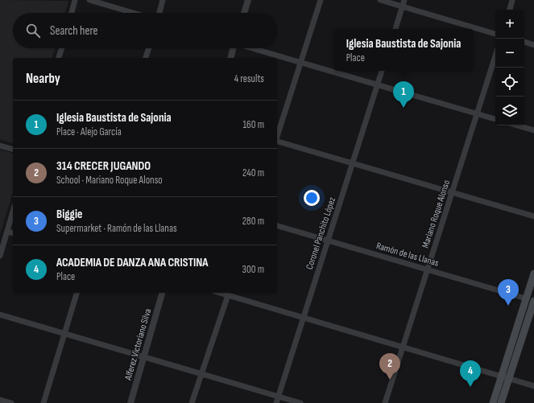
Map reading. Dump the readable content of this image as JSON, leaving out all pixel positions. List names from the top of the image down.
{
  "streets": {
    "street": [
      "Mariano Roque Alonso",
      "Coronel Panchito López",
      "Ramón de las Llanas",
      "Alferez Victoriano Silva"
    ]
  },
  "crossings": [
    ["Mariano Roque Alonso", "Ramón de las Llanas"],
    ["Coronel Panchito López", "Ramón de las Llanas"]
  ],
  "page": {
    "map_buttons": ["+", "−"],
    "search": "Search here",
    "popup": ["Iglesia Baustista de Sajonia", "Place"],
    "heading": ["Nearby", "4 results"],
    "pins": [
      "1",
      "3",
      "2",
      "4"
    ],
    "list": [
      {
        "mark": "1",
        "name": "Iglesia Baustista de Sajonia",
        "note": "Place · Alejo García",
        "value": "160 m"
      },
      {
        "mark": "2",
        "name": "314 CRECER JUGANDO",
        "note": "School · Mariano Roque Alonso",
        "value": "240 m"
      },
      {
        "mark": "3",
        "name": "Biggie",
        "note": "Supermarket · Ramón de las Llanas",
        "value": "280 m"
      },
      {
        "mark": "4",
        "name": "ACADEMIA DE DANZA ANA CRISTINA",
        "note": "Place",
        "value": "300 m"
      }
    ]
  }
}
